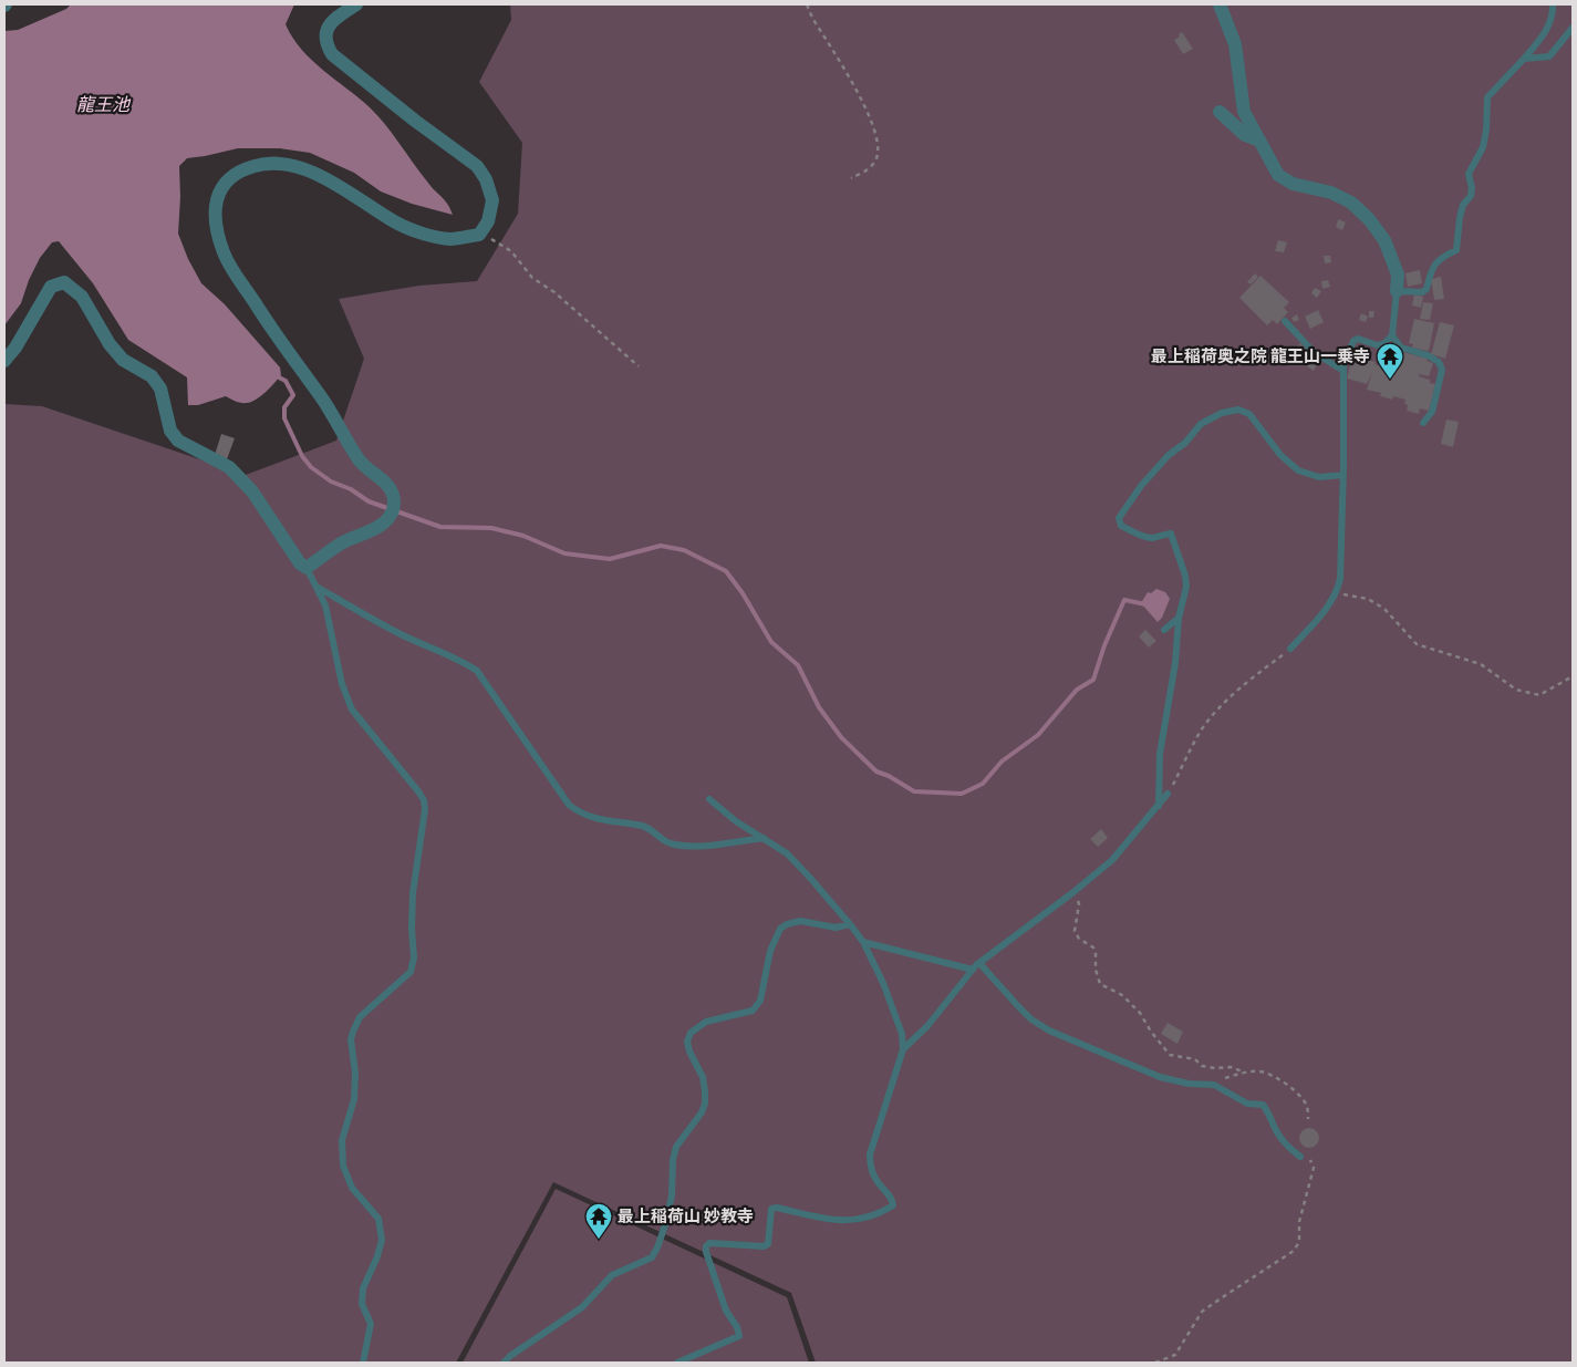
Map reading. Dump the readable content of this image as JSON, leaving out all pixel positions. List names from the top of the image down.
{
  "water": ["龍王池"],
  "places": {
    "temple": ["最上稲荷奥之院 龍王山一乗寺", "最上稲荷山 妙教寺"]
  }
}
